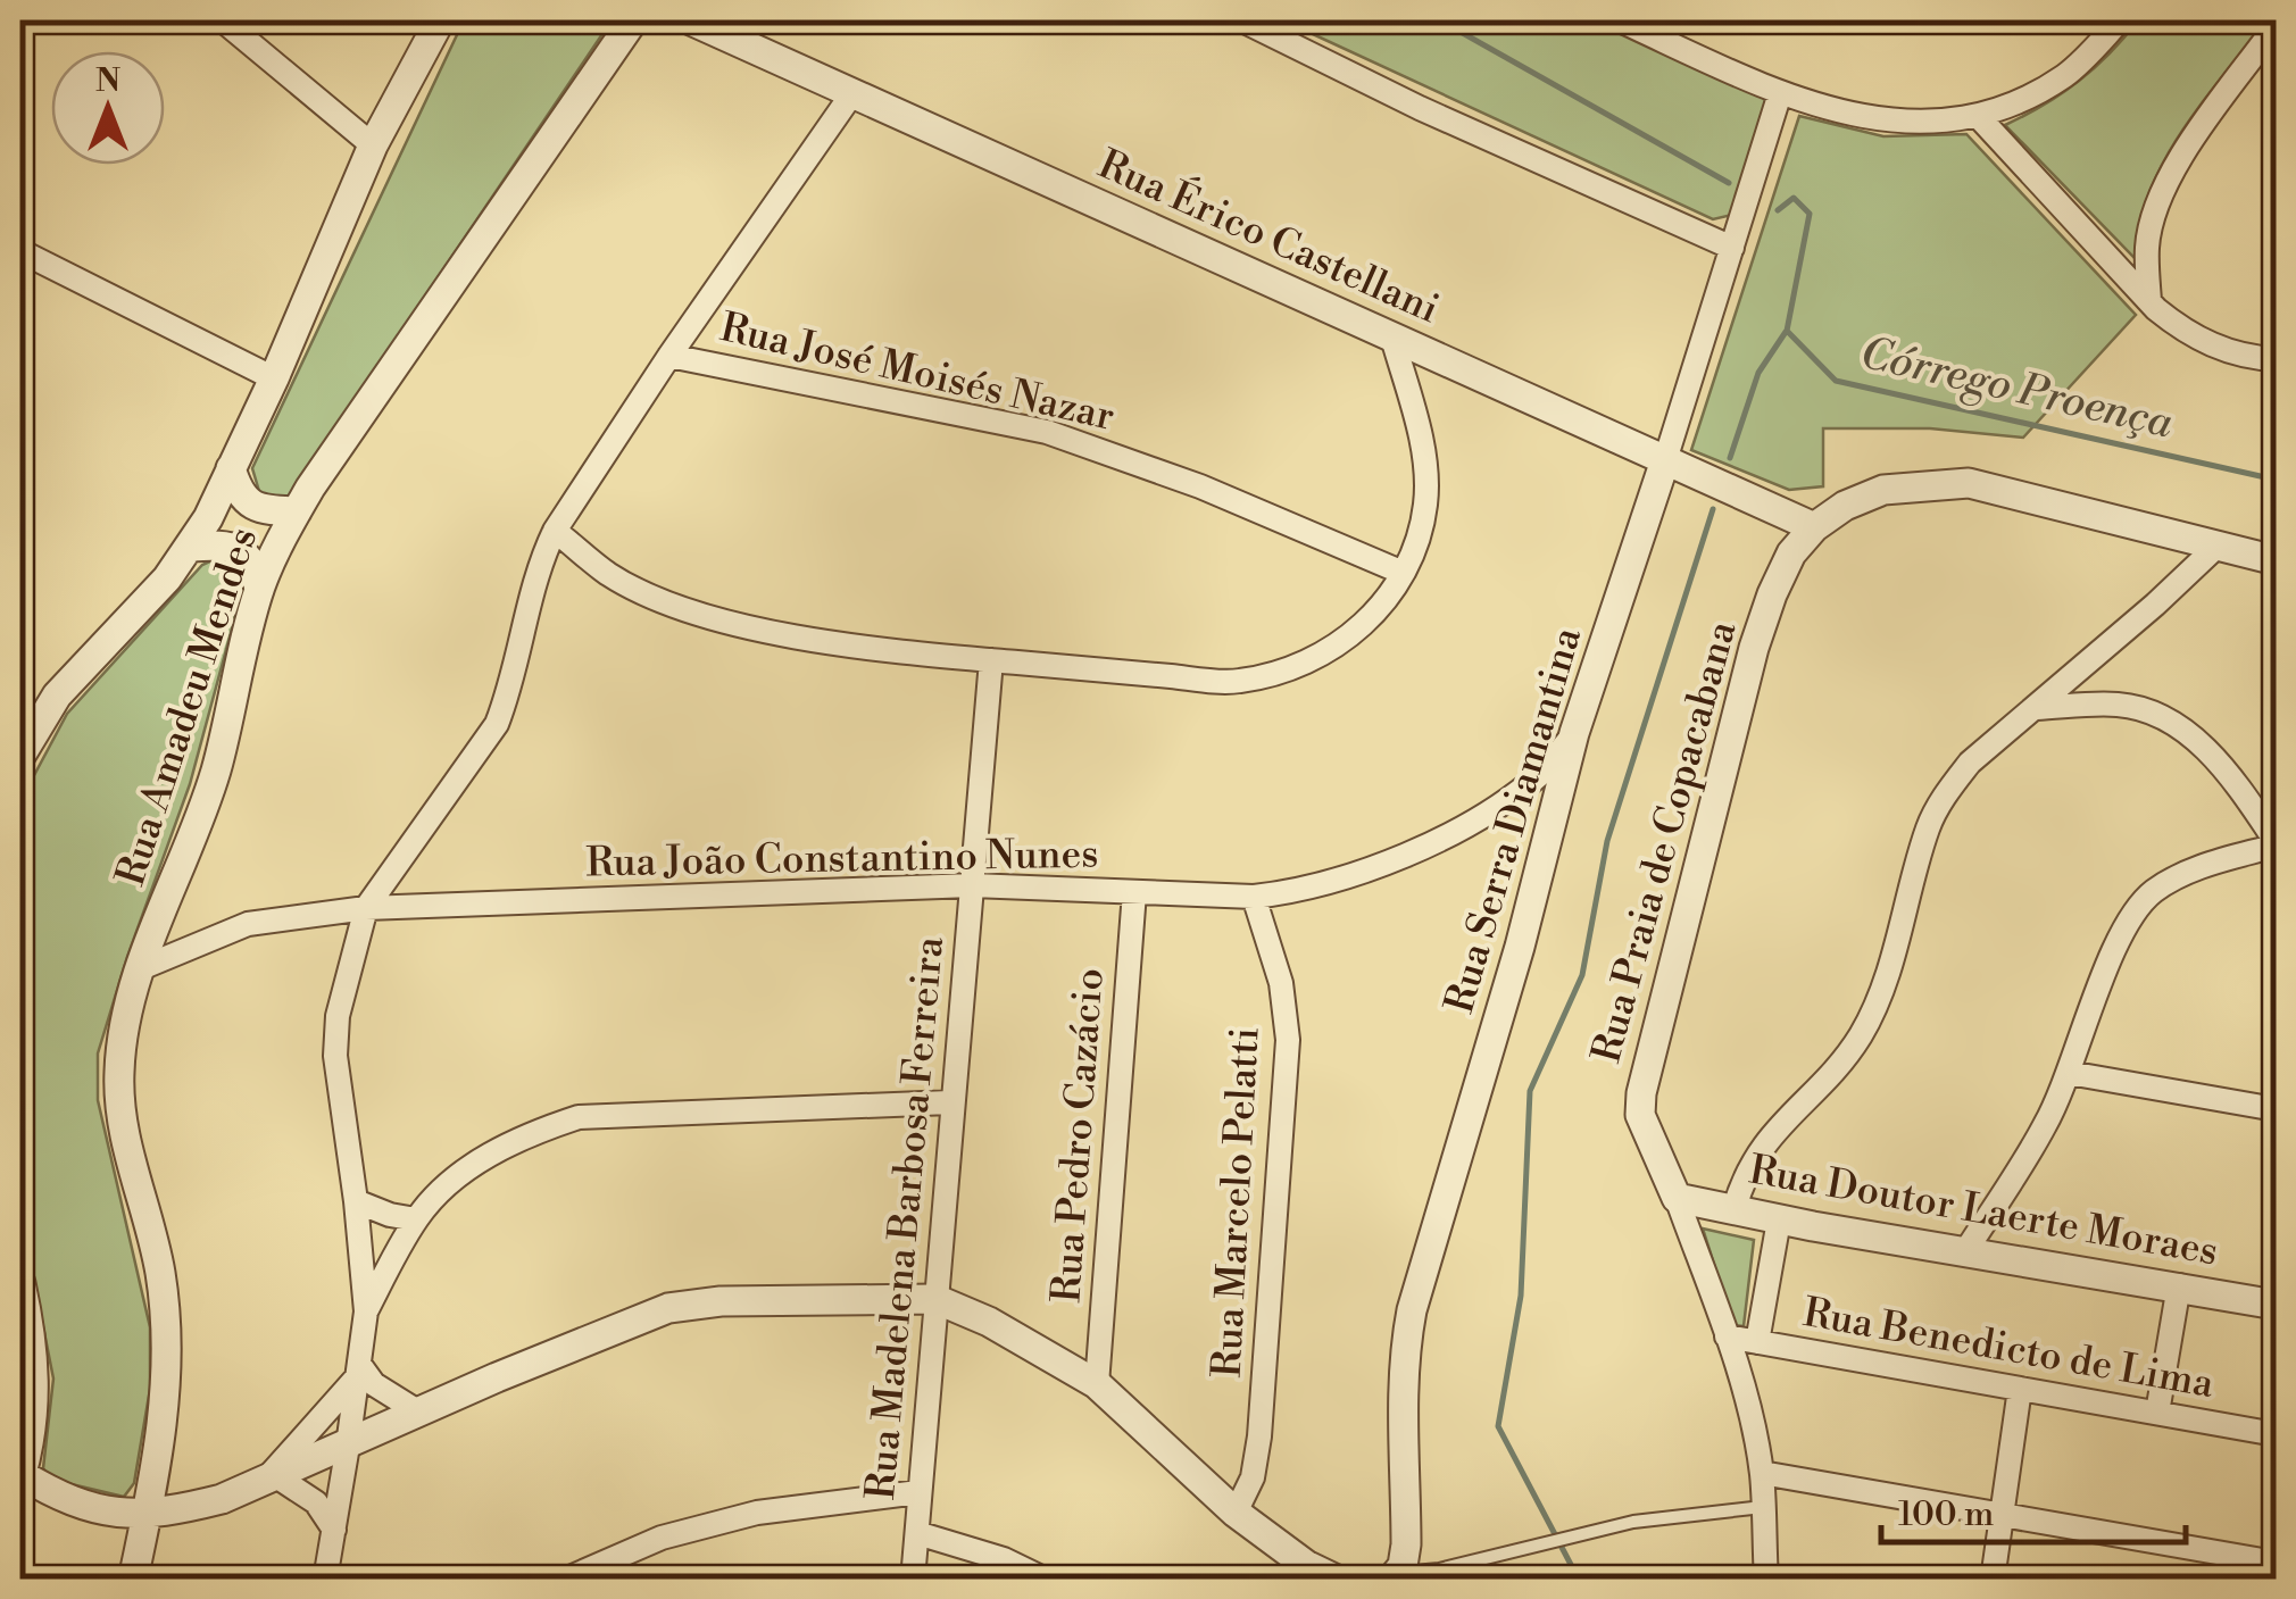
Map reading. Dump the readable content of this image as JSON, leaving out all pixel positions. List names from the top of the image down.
{
  "streets": {
    "street": [
      "Rua Érico Castellani",
      "Rua José Moisés Nazar",
      "Rua Amadeu Mendes",
      "Rua Serra Diamantina",
      "Rua Praia de Copacabana",
      "Rua João Constantino Nunes",
      "Rua Pedro Cazácio",
      "Rua Marcelo Pelatti",
      "Rua Doutor Laerte Moraes",
      "Rua Madelena Barbosa Ferreira",
      "Rua Benedicto de Lima"
    ]
  },
  "crossings": [
    ["Rua Érico Castellani", "Rua Serra Diamantina"],
    ["Rua Érico Castellani", "Rua Praia de Copacabana"],
    ["Rua Amadeu Mendes", "Rua João Constantino Nunes"],
    ["Rua Serra Diamantina", "Rua João Constantino Nunes"],
    ["Rua Praia de Copacabana", "Rua Doutor Laerte Moraes"],
    ["Rua Praia de Copacabana", "Rua Benedicto de Lima"],
    ["Rua João Constantino Nunes", "Rua Pedro Cazácio"],
    ["Rua João Constantino Nunes", "Rua Marcelo Pelatti"],
    ["Rua João Constantino Nunes", "Rua Madelena Barbosa Ferreira"]
  ],
  "water": ["Córrego Proença"],
  "scale_bar": "100 m",
  "north": "top"
}
